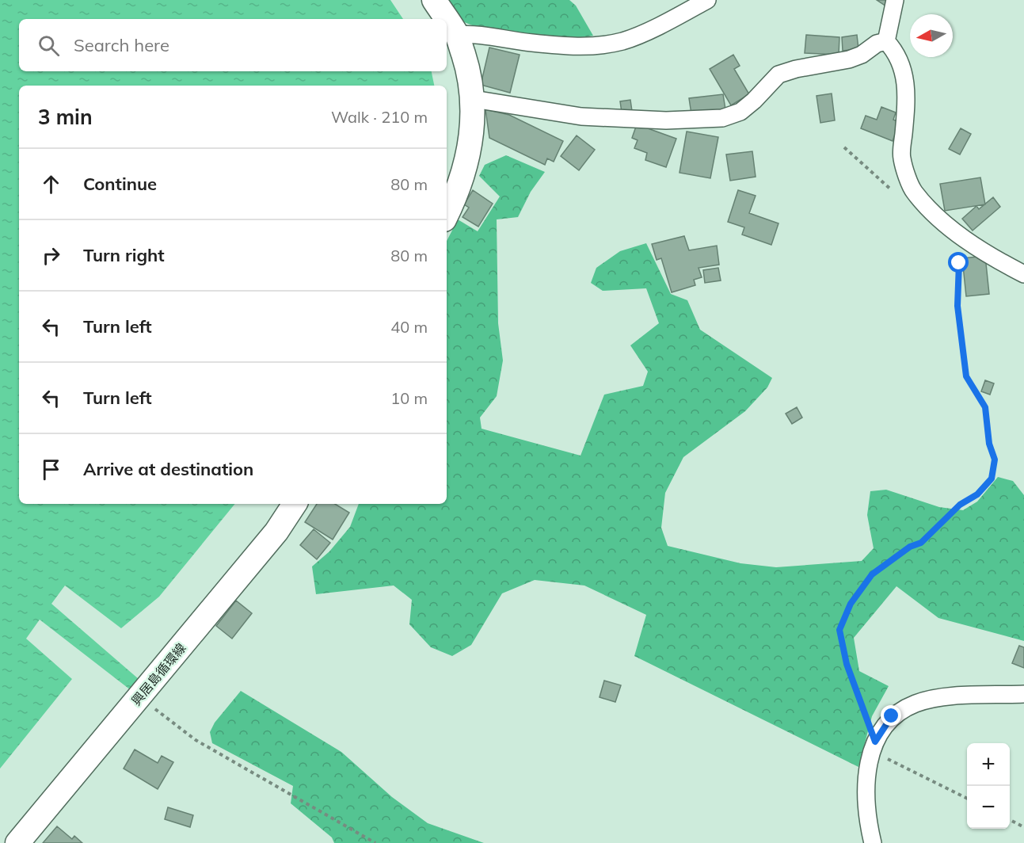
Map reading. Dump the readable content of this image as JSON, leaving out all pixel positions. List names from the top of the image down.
{
  "streets": {
    "main road": ["興居島循環線"]
  },
  "north": "left",
  "page": {
    "search": "Search here",
    "heading": ["3 min", "Walk · 210 m"],
    "list": [
      ["Continue", "80 m"],
      ["Turn right", "80 m"],
      ["Turn left", "40 m"],
      ["Turn left", "10 m"],
      "Arrive at destination"
    ],
    "map_buttons": ["+", "−"]
  }
}
